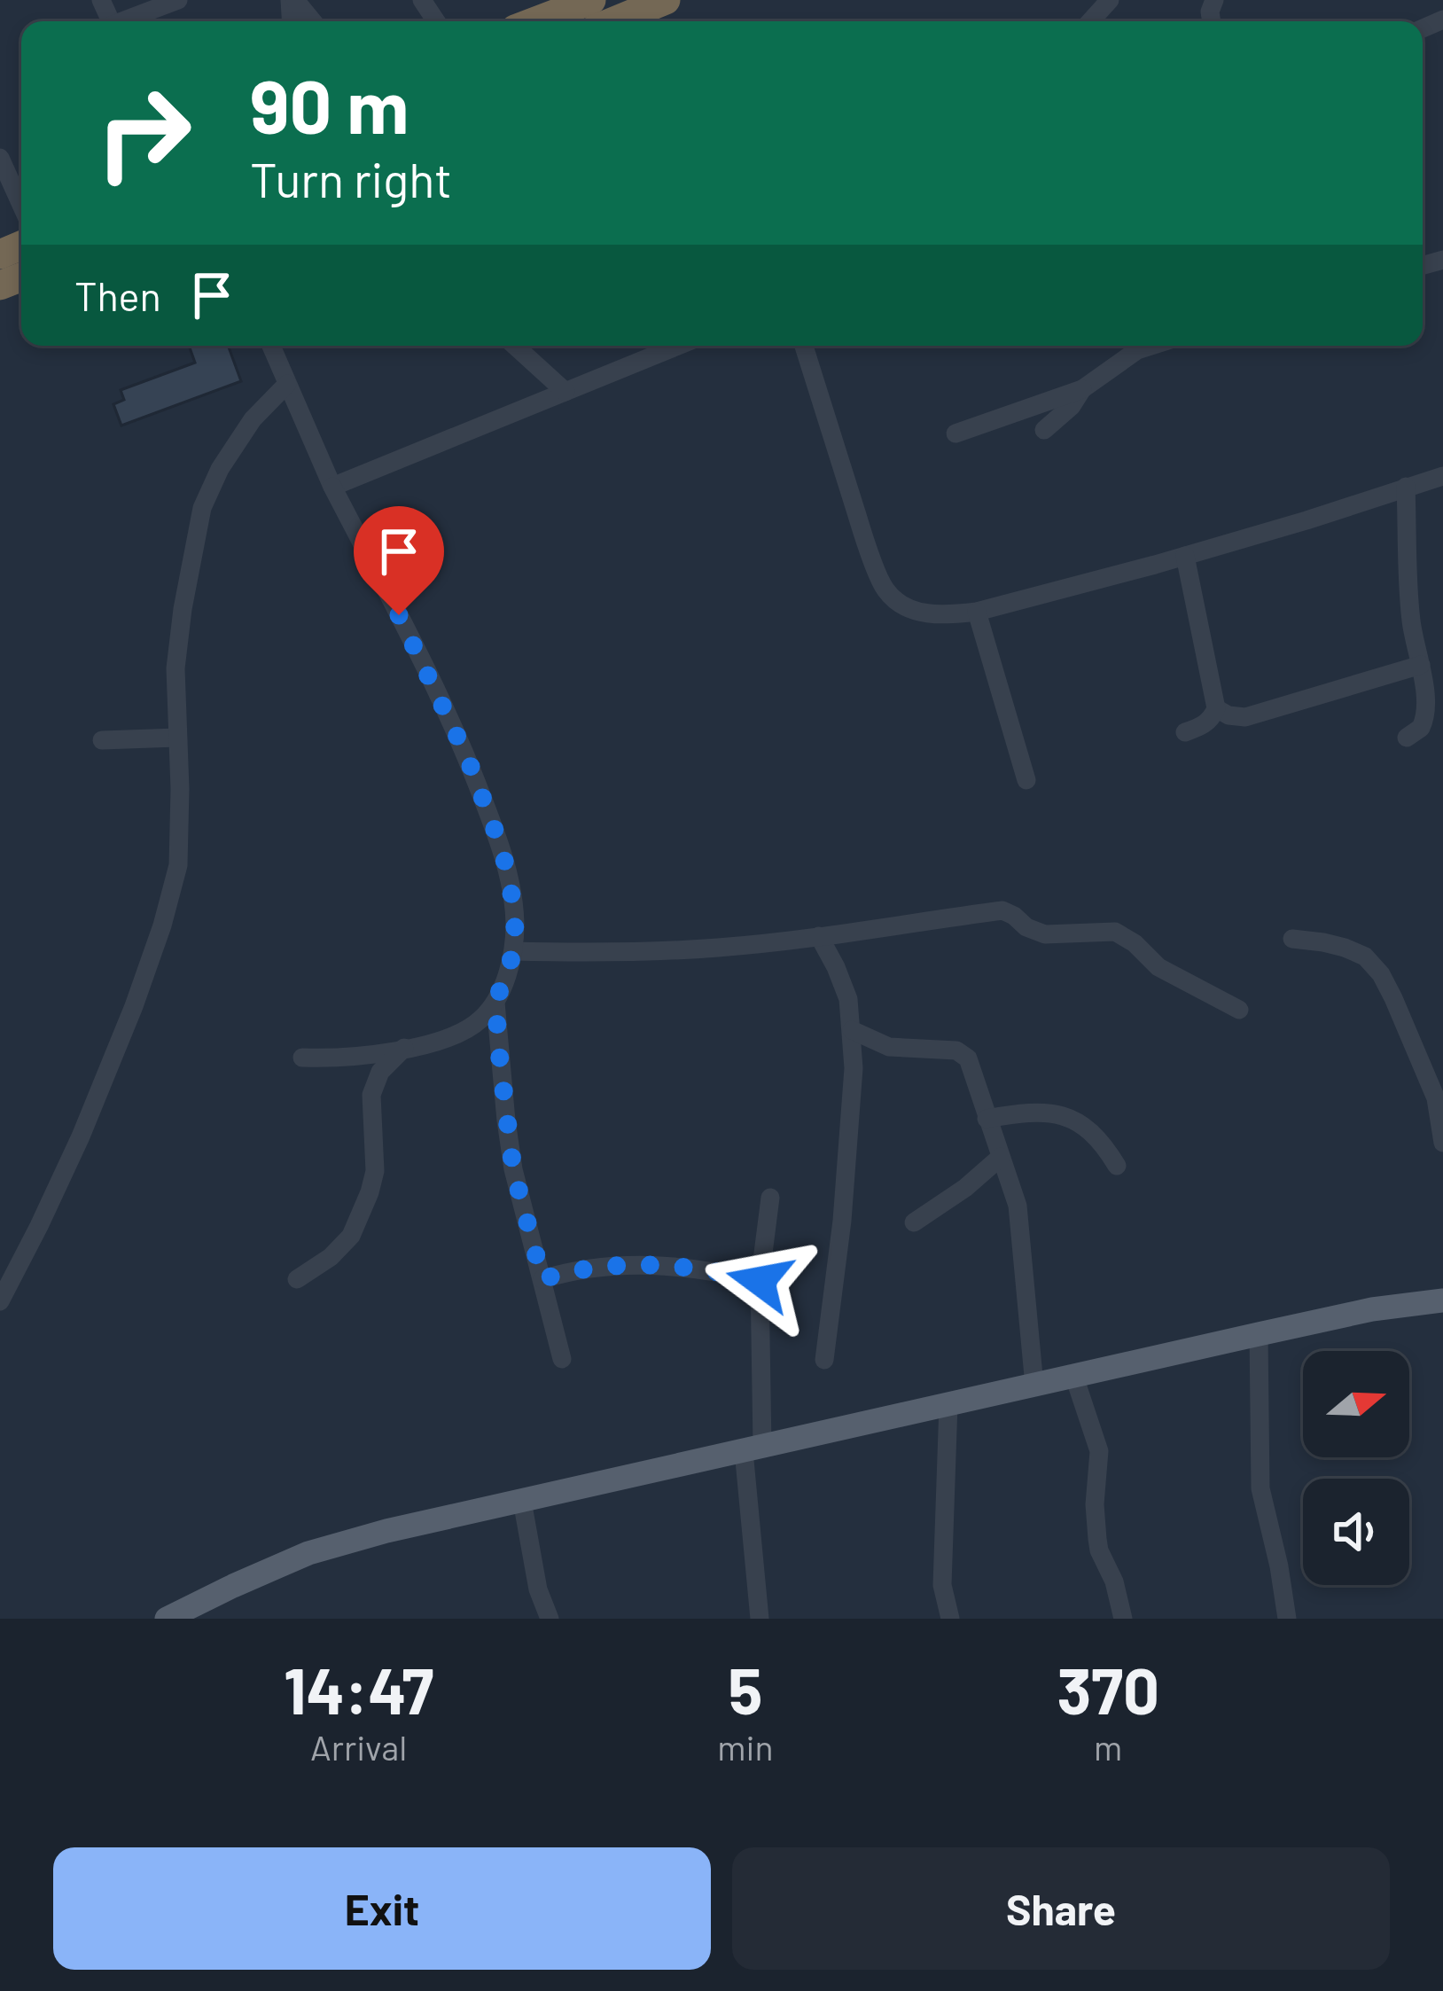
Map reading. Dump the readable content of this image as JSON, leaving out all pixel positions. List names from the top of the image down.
{
  "north": "right",
  "page": {
    "turn": ["90 m", "Turn right"],
    "then": "Then",
    "eta": [
      "14:47",
      "Arrival",
      "5",
      "min",
      "370",
      "m"
    ],
    "buttons": ["Exit", "Share"]
  }
}
